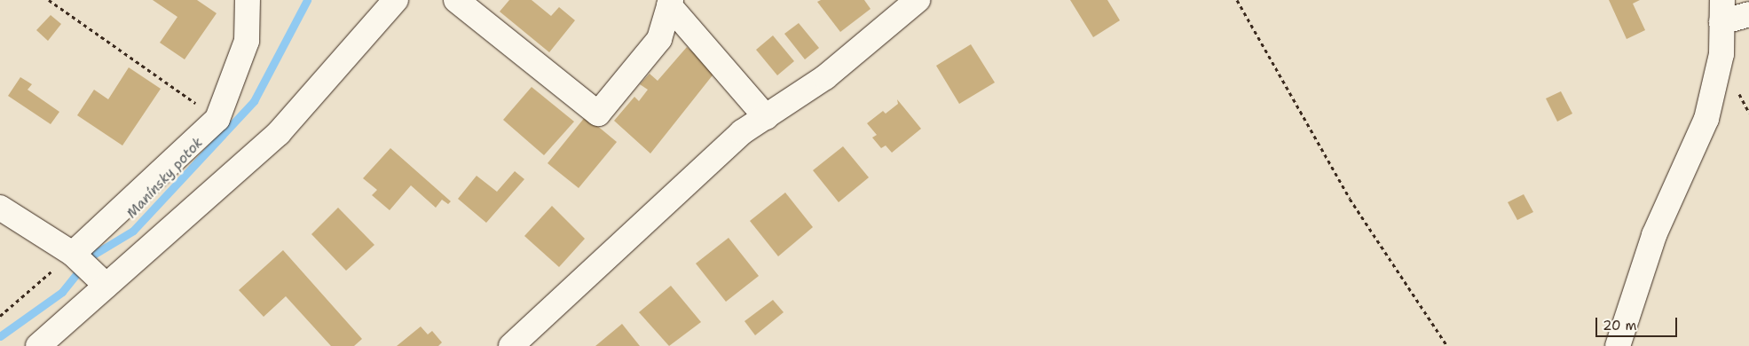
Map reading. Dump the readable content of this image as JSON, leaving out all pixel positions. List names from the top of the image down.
{
  "water": ["Manínsky potok"],
  "scale_bar": "20 m"
}
